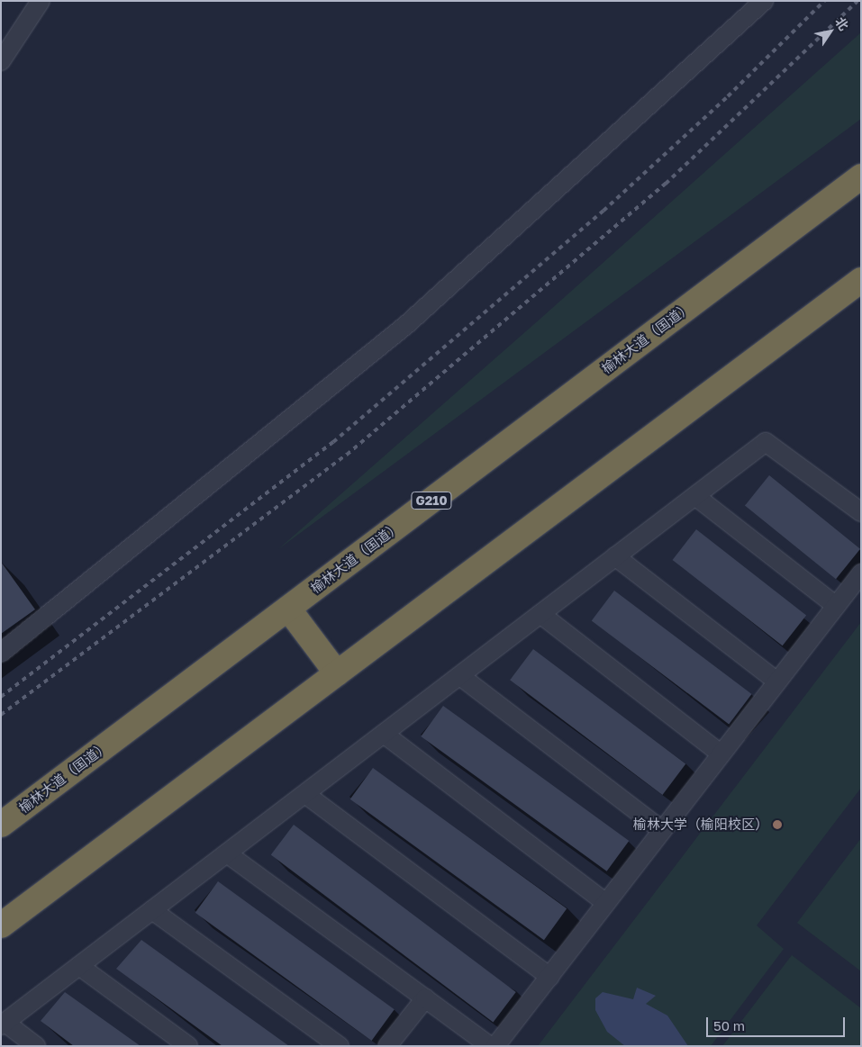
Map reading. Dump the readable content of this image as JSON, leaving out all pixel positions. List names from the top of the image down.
{
  "streets": {
    "highway": ["榆林大道（国道）", "G210"]
  },
  "places": ["榆林大学（榆阳校区）"],
  "scale_bar": "50 m",
  "north": "top right"
}
